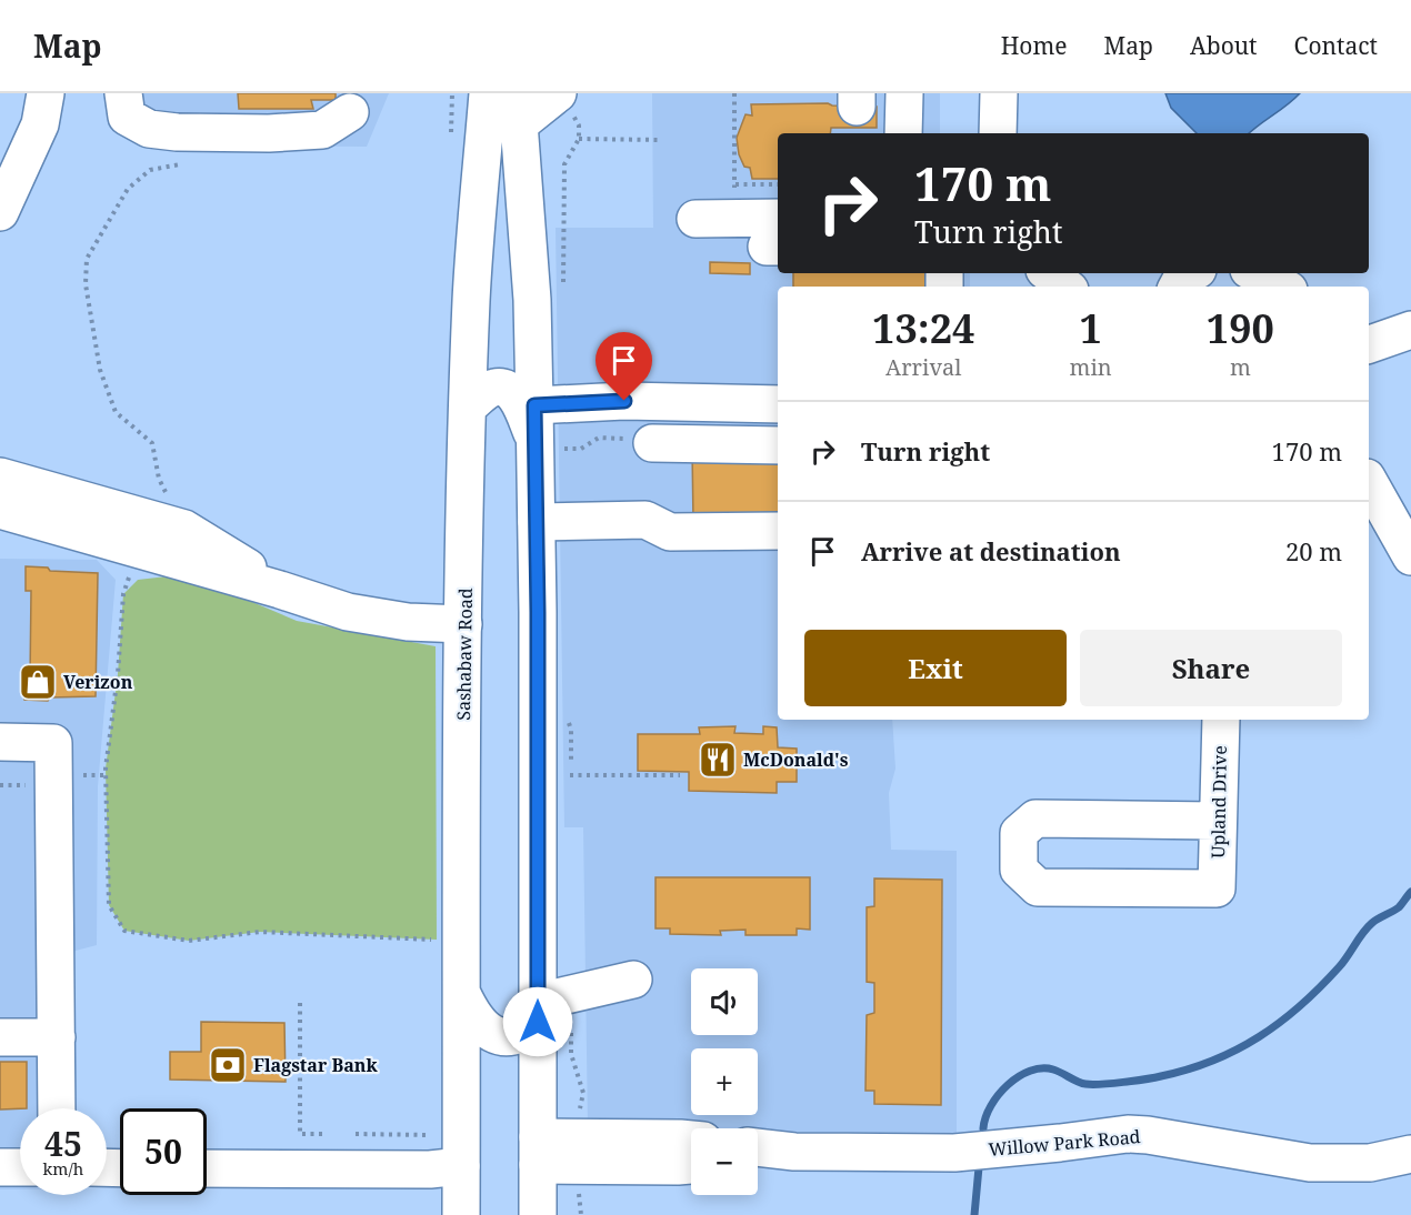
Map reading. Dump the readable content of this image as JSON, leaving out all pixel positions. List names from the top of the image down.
{
  "streets": {
    "main road": ["Sashabaw Road", "Upland Drive", "Willow Park Road"]
  },
  "places": {
    "shop": ["Verizon"],
    "restaurant": ["McDonald's"],
    "bank": ["Flagstar Bank"]
  },
  "page": {
    "header": "Map",
    "nav": [
      "Home",
      "Map",
      "About",
      "Contact"
    ],
    "turn": ["170 m", "Turn right"],
    "eta": [
      "13:24",
      "Arrival",
      "1",
      "min",
      "190",
      "m"
    ],
    "list": [
      {
        "name": "Turn right",
        "value": "170 m"
      },
      {
        "name": "Arrive at destination",
        "value": "20 m"
      }
    ],
    "buttons": ["Exit", "Share"],
    "map_buttons": ["+", "−"],
    "speed": "45 km/h",
    "limit": "50"
  }
}
